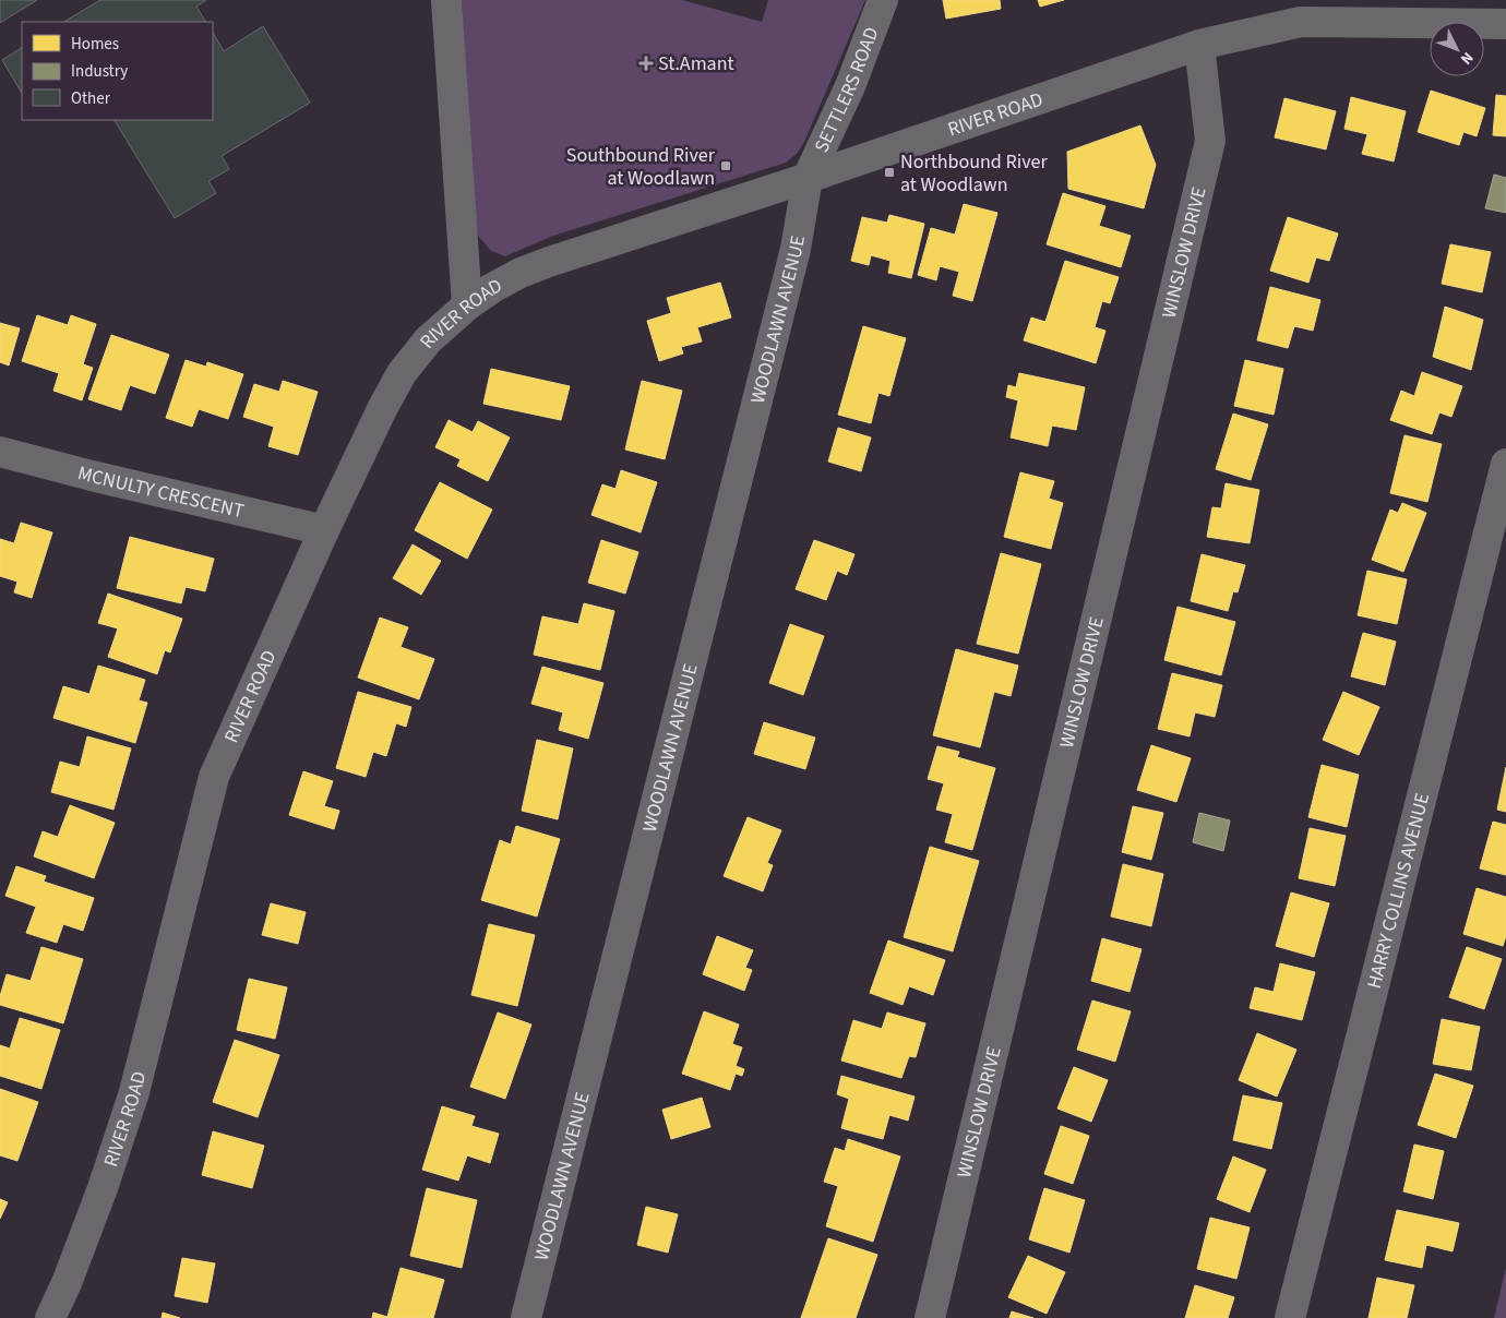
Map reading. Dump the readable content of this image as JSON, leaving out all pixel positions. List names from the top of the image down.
{
  "streets": {
    "street": [
      "SETTLERS ROAD",
      "RIVER ROAD",
      "WINSLOW DRIVE",
      "WOODLAWN AVENUE",
      "MCNULTY CRESCENT",
      "HARRY COLLINS AVENUE"
    ]
  },
  "crossings": [
    ["SETTLERS ROAD", "RIVER ROAD"],
    ["SETTLERS ROAD", "WOODLAWN AVENUE"],
    ["RIVER ROAD", "WINSLOW DRIVE"],
    ["RIVER ROAD", "WOODLAWN AVENUE"],
    ["RIVER ROAD", "MCNULTY CRESCENT"]
  ],
  "places": {
    "health": ["St.Amant"],
    "transit": ["Southbound River at Woodlawn", "Northbound River at Woodlawn"]
  },
  "legend": ["Homes", "Industry", "Other"],
  "north": "bottom right"
}
